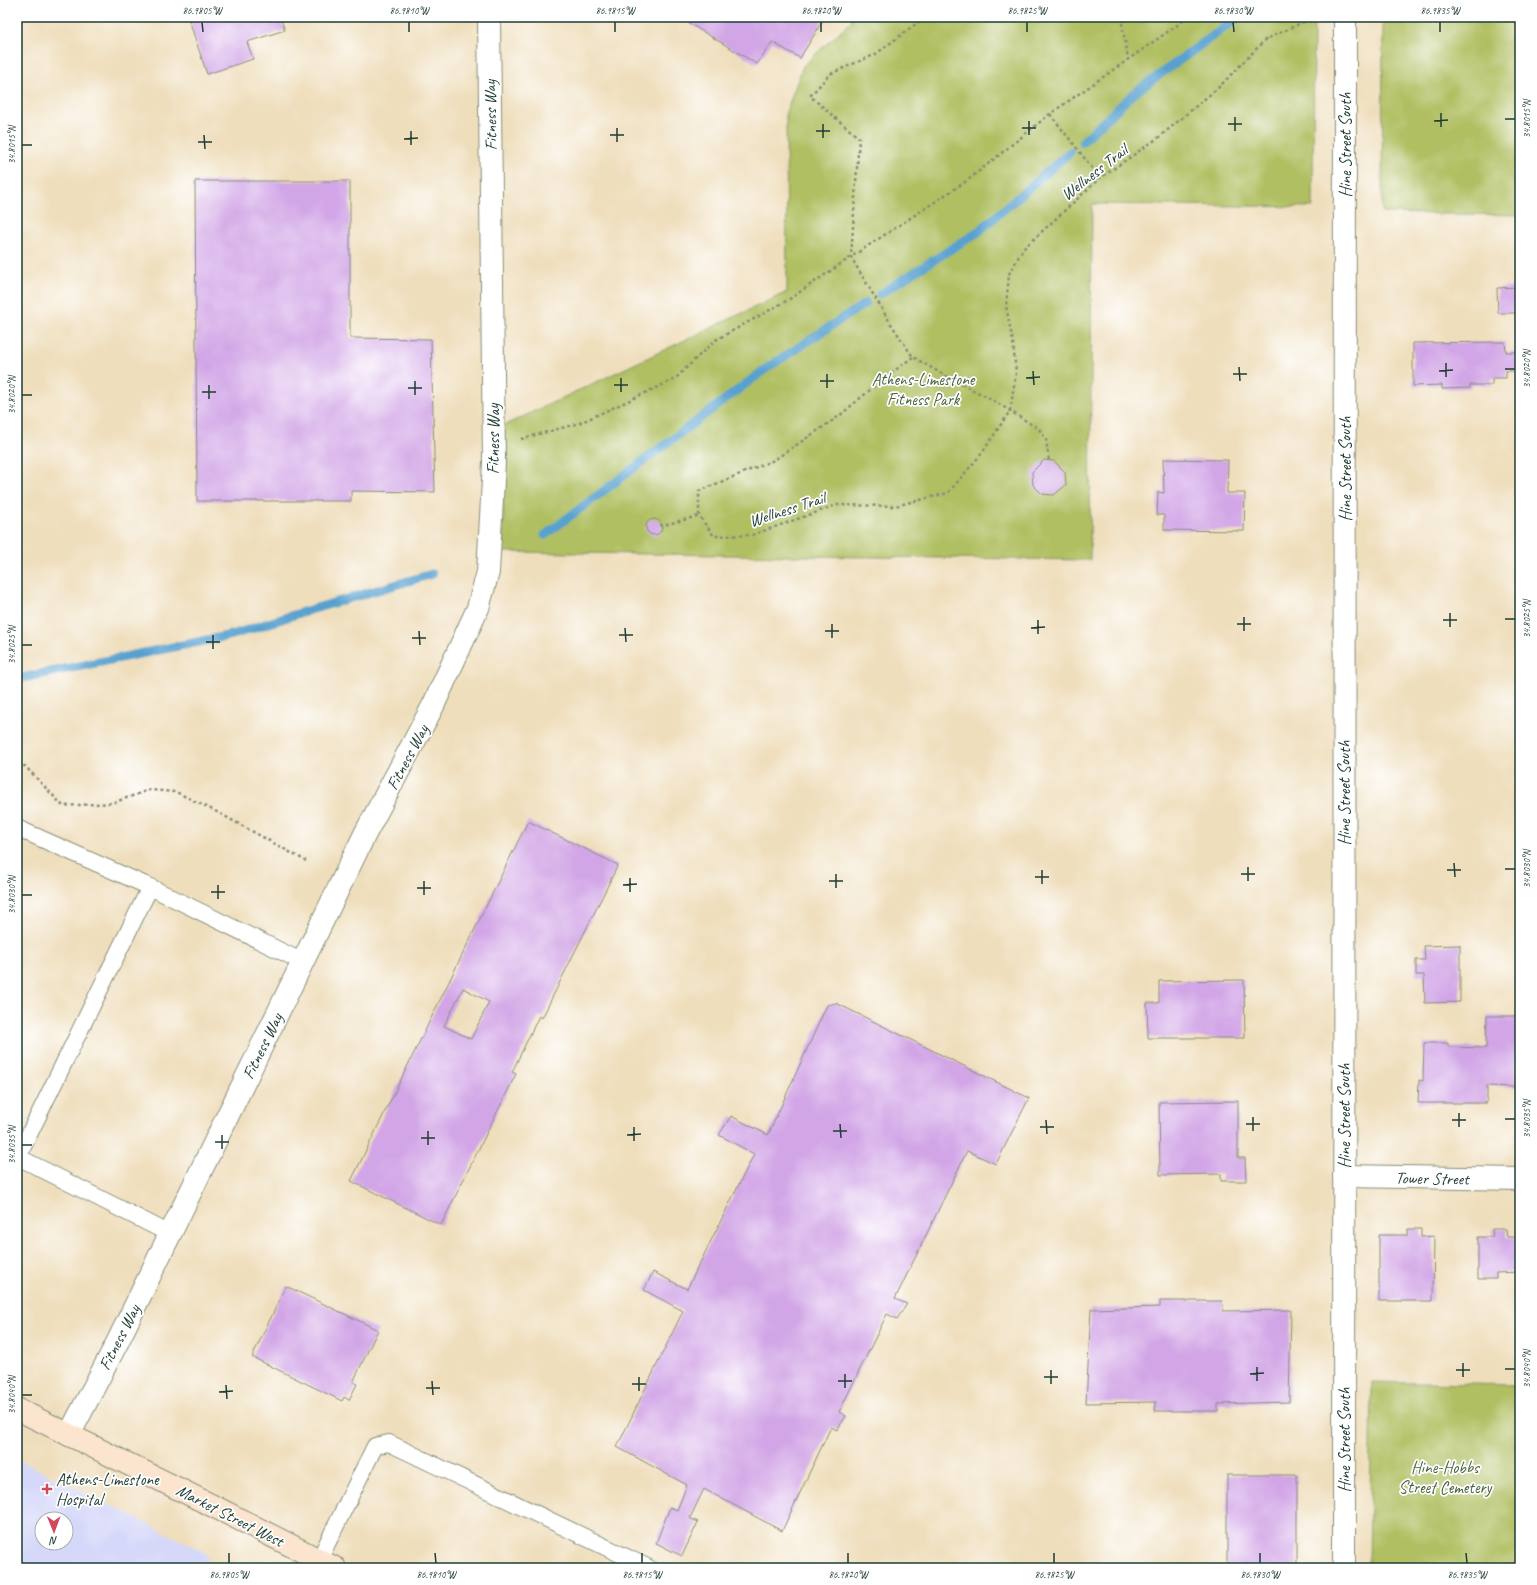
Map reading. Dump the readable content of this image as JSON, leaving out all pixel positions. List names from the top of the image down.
{
  "streets": {
    "main road": ["Market Street West"],
    "street": ["Fitness Way", "Hine Street South", "Tower Street"],
    "path": ["Wellness Trail"]
  },
  "crossings": [
    ["Fitness Way", "Market Street West"],
    ["Hine Street South", "Tower Street"]
  ],
  "parks": ["Athens-Limestone Fitness Park", "Hine-Hobbs Street Cemetery"],
  "places": {
    "health": ["Athens-Limestone Hospital"]
  },
  "north": "bottom",
  "coordinates": [
    "86.9805°W",
    "86.9810°W",
    "86.9815°W",
    "86.9820°W",
    "86.9825°W",
    "86.9830°W",
    "86.9835°W",
    "34.8015°N",
    "34.8020°N",
    "34.8025°N",
    "34.8030°N",
    "34.8035°N",
    "34.8040°N"
  ]
}
